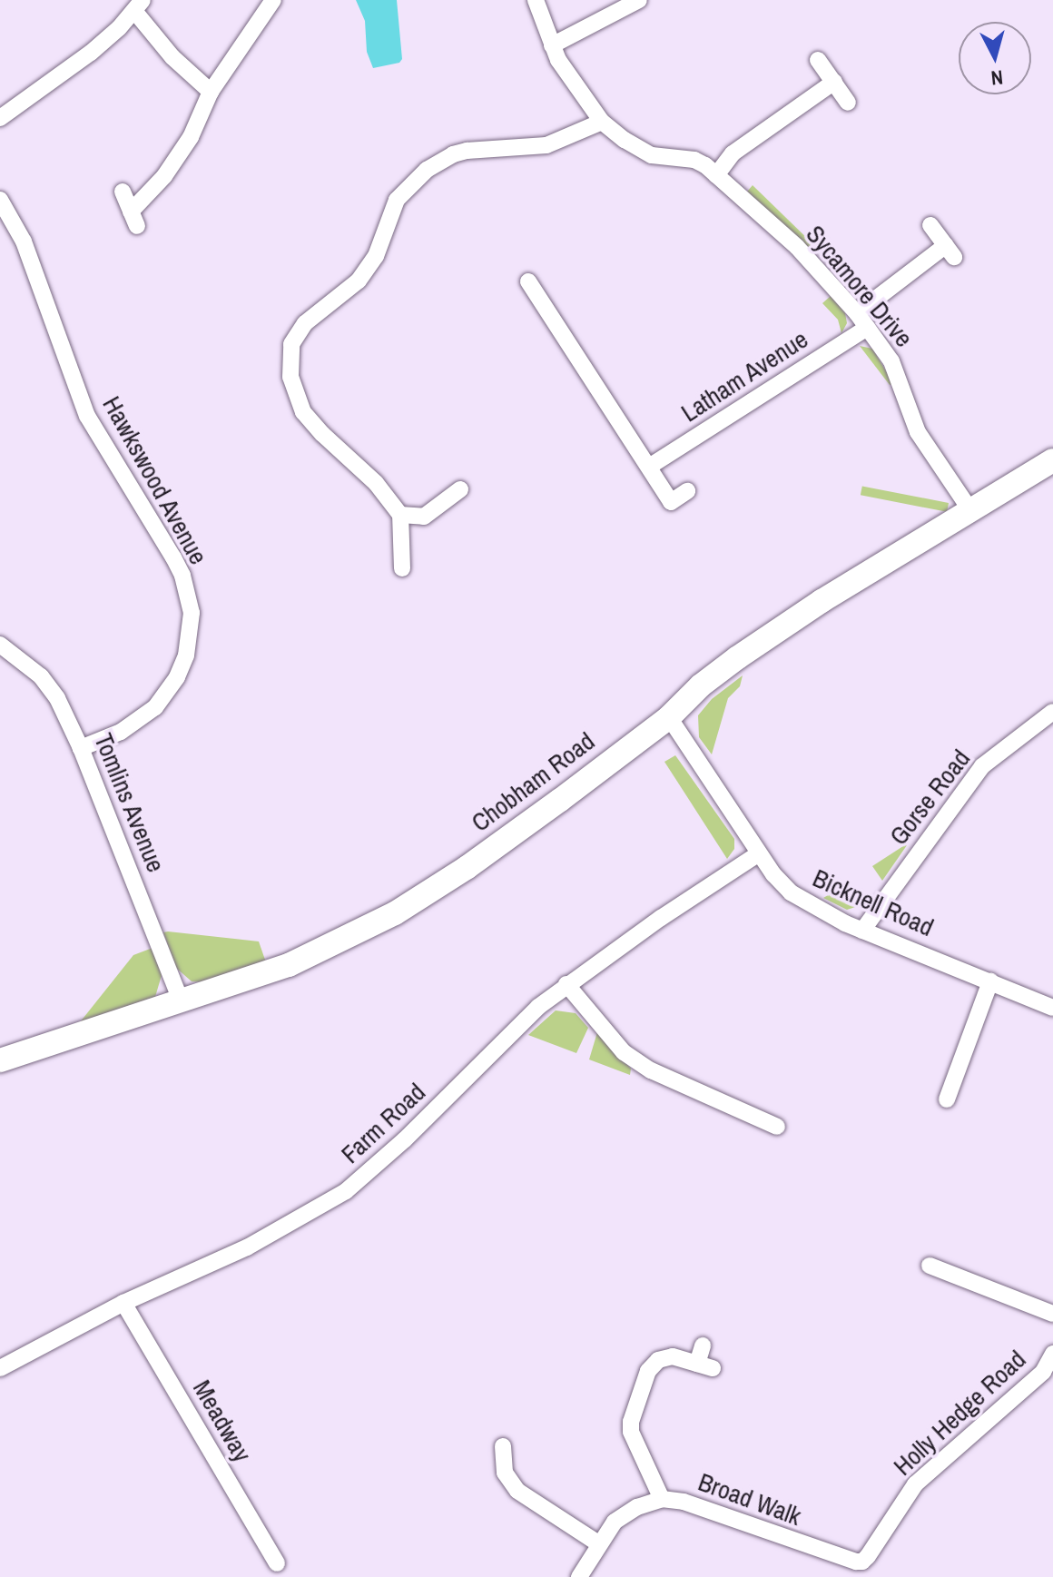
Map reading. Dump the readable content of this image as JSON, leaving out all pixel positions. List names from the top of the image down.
{
  "streets": {
    "main road": ["Chobham Road"],
    "street": [
      "Sycamore Drive",
      "Latham Avenue",
      "Hawkswood Avenue",
      "Gorse Road",
      "Tomlins Avenue",
      "Bicknell Road",
      "Farm Road",
      "Holly Hedge Road",
      "Meadway",
      "Broad Walk"
    ]
  },
  "crossings": [
    ["Sycamore Drive", "Latham Avenue"],
    ["Sycamore Drive", "Chobham Road"],
    ["Hawkswood Avenue", "Tomlins Avenue"],
    ["Chobham Road", "Tomlins Avenue"],
    ["Chobham Road", "Bicknell Road"],
    ["Gorse Road", "Bicknell Road"],
    ["Bicknell Road", "Farm Road"],
    ["Farm Road", "Meadway"],
    ["Holly Hedge Road", "Broad Walk"]
  ],
  "north": "bottom"
}
